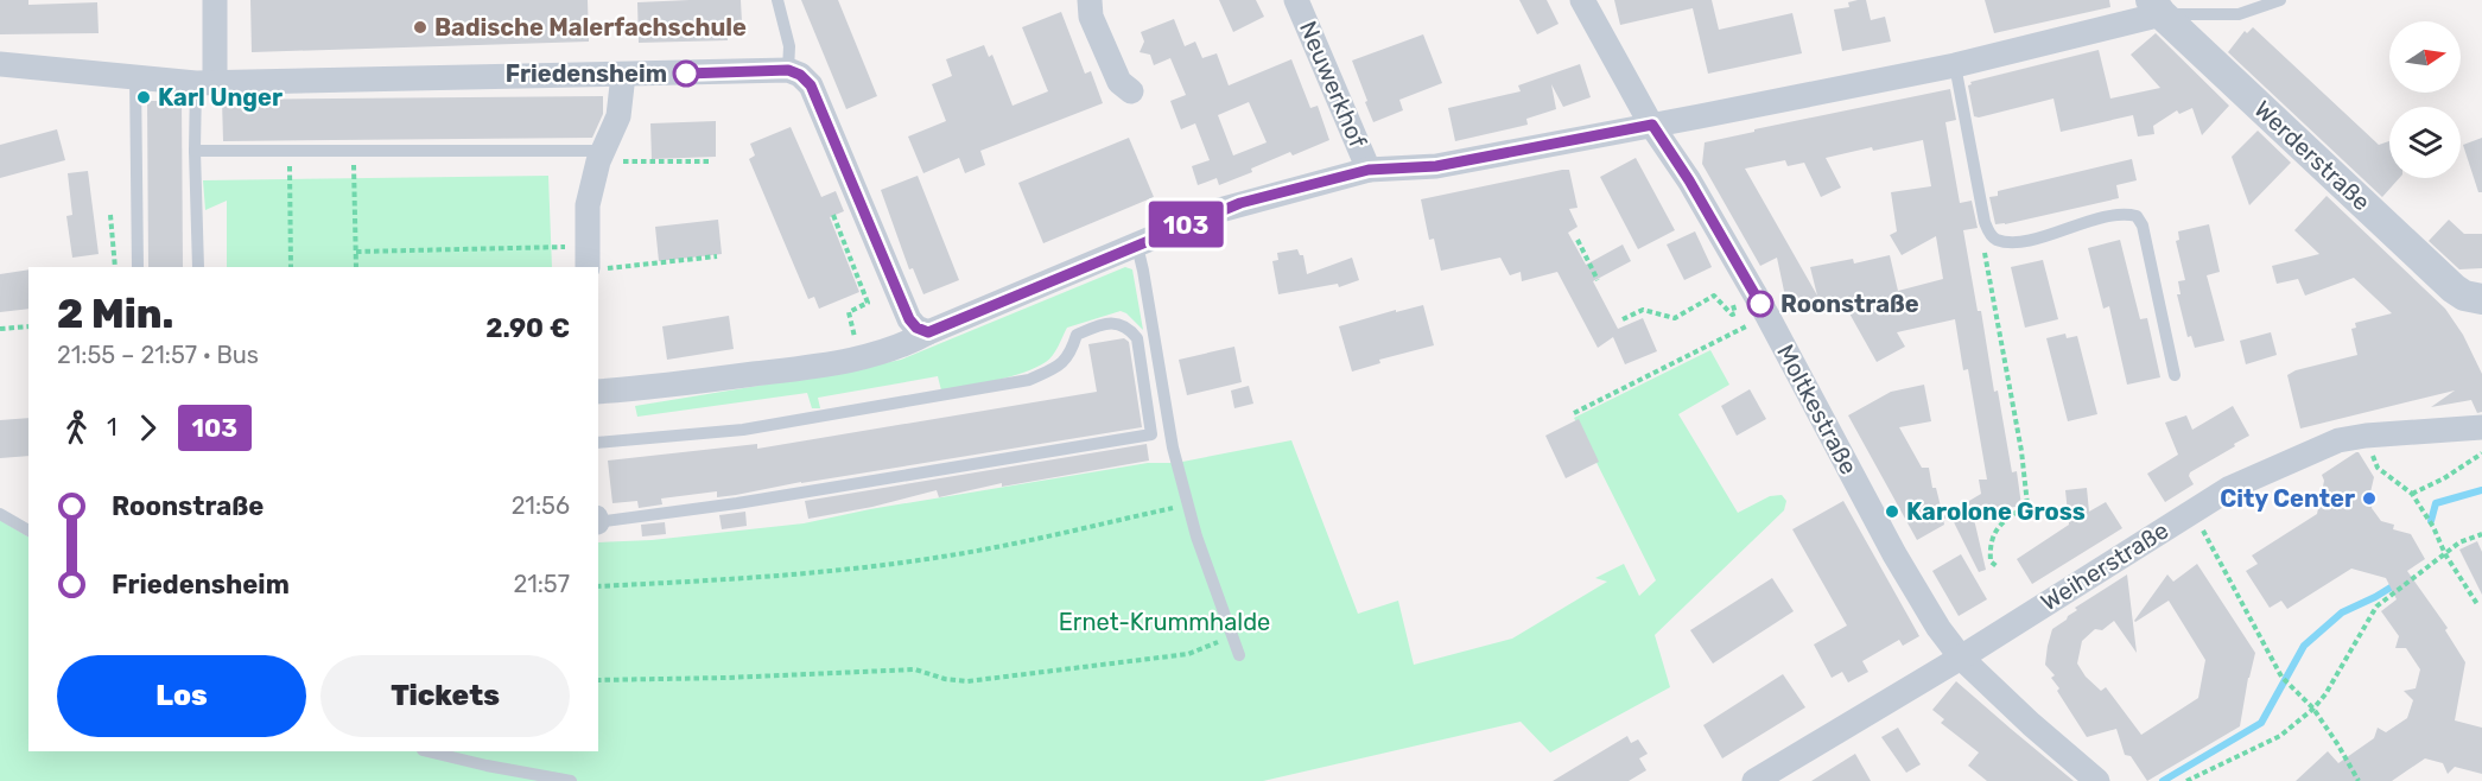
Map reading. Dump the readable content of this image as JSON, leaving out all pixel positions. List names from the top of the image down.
{
  "streets": {
    "street": [
      "Neuwerkhof",
      "Werderstraße",
      "Moltkestraße",
      "Weiherstraße"
    ]
  },
  "crossings": [
    ["Moltkestraße", "Weiherstraße"]
  ],
  "parks": ["Ernet-Krummhalde"],
  "places": [
    "Badische Malerfachschule",
    "Friedensheim",
    "Karl Unger",
    "Roonstraße",
    "City Center",
    "Karolone Gross"
  ],
  "lines": ["bus line 103"],
  "north": "right",
  "page": {
    "on_map": "103",
    "heading": ["2 Min.", "21:55 – 21:57 · Bus", "2.90 €"],
    "legs": ["1", "103"],
    "list": [
      {
        "name": "Roonstraße",
        "value": "21:56"
      },
      {
        "name": "Friedensheim",
        "value": "21:57"
      }
    ],
    "buttons": ["Los", "Tickets"]
  }
}
